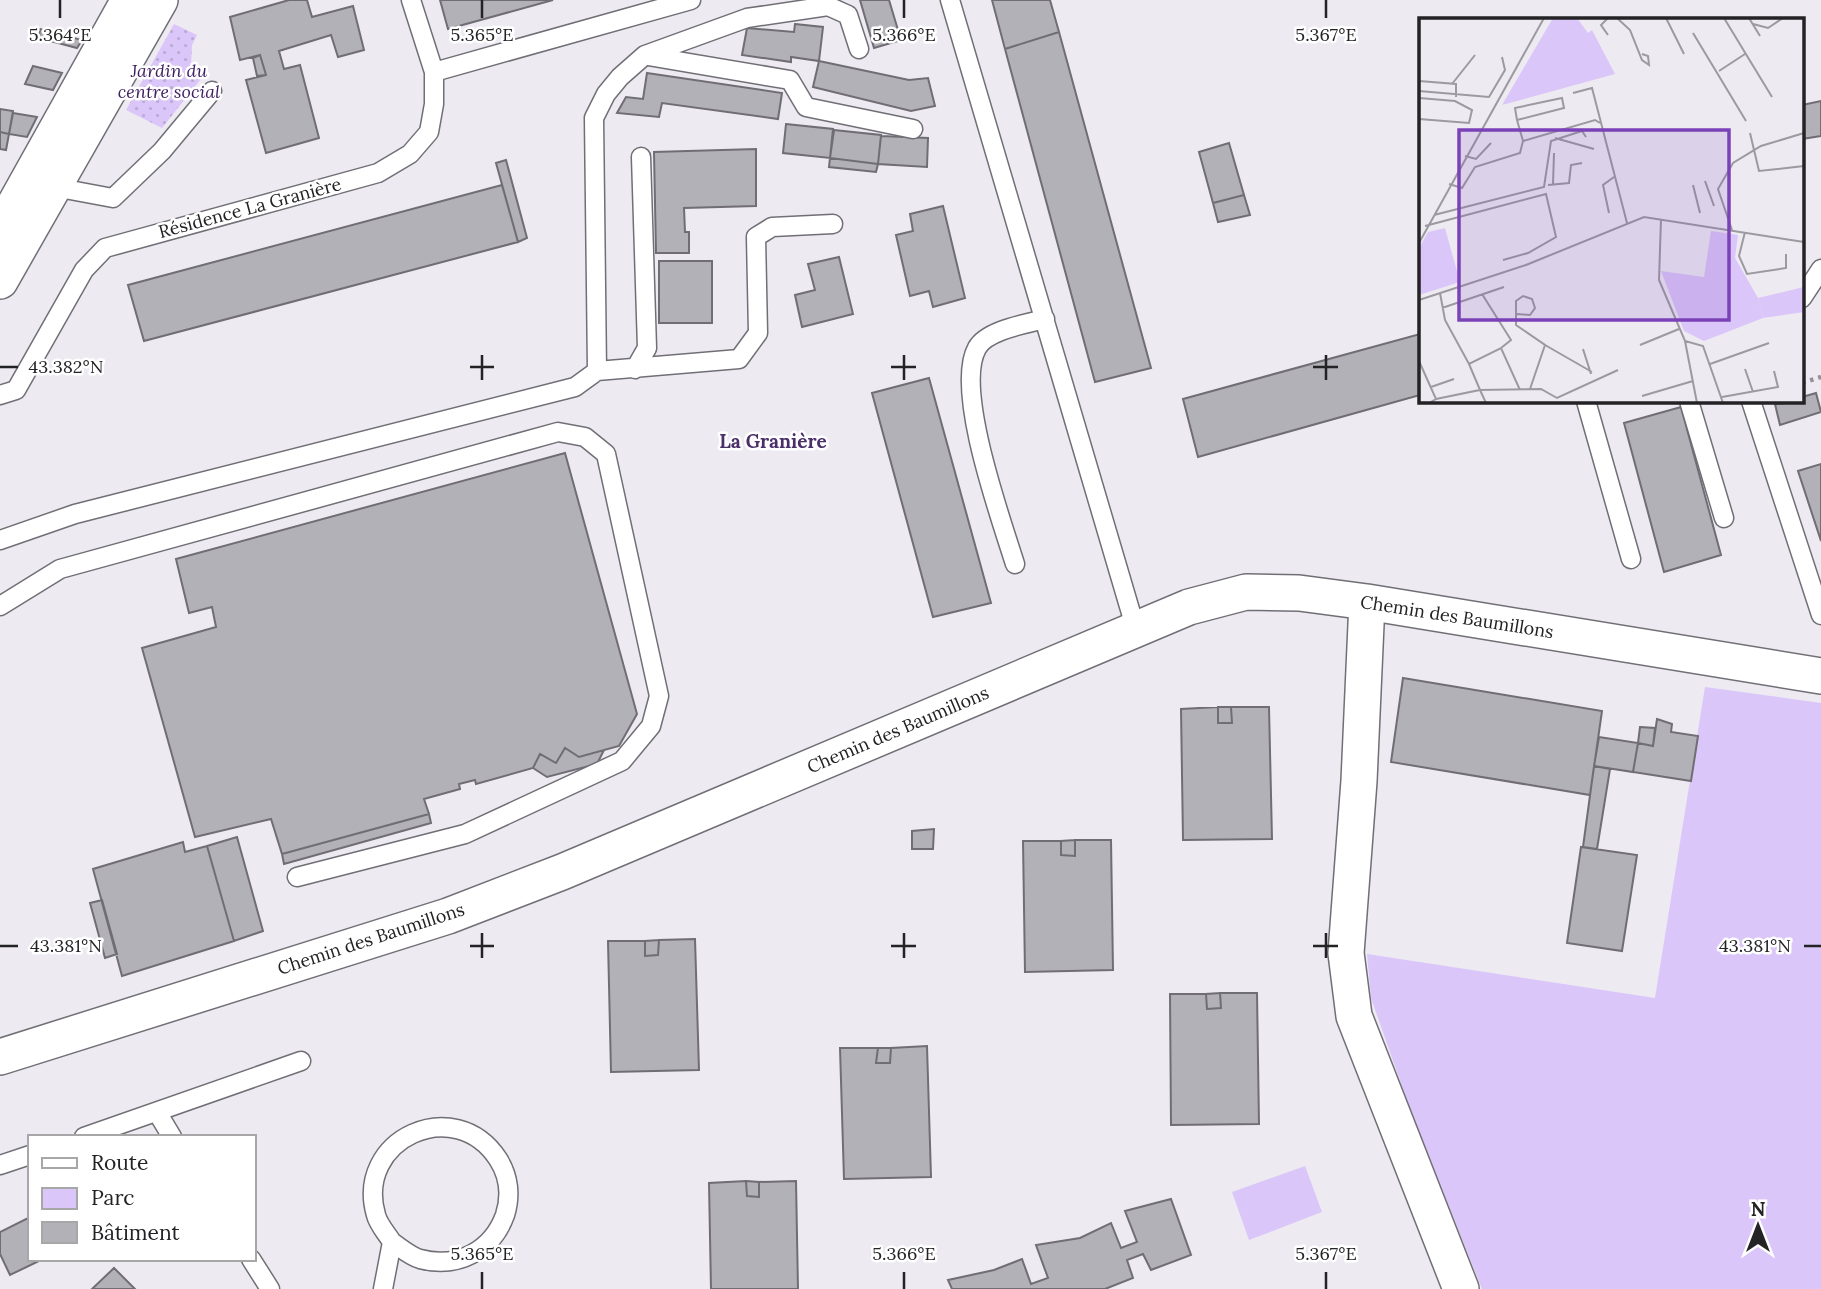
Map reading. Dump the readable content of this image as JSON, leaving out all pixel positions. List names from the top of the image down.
{
  "streets": {
    "street": ["Chemin des Baumillons"],
    "lane": ["Résidence La Granière"]
  },
  "districts": ["La Granière"],
  "parks": ["Jardin du centre social"],
  "legend": ["Route", "Parc", "Bâtiment"],
  "north": "top",
  "coordinates": [
    "5.364°E",
    "5.365°E",
    "5.366°E",
    "5.367°E",
    "43.382°N",
    "43.381°N"
  ]
}
